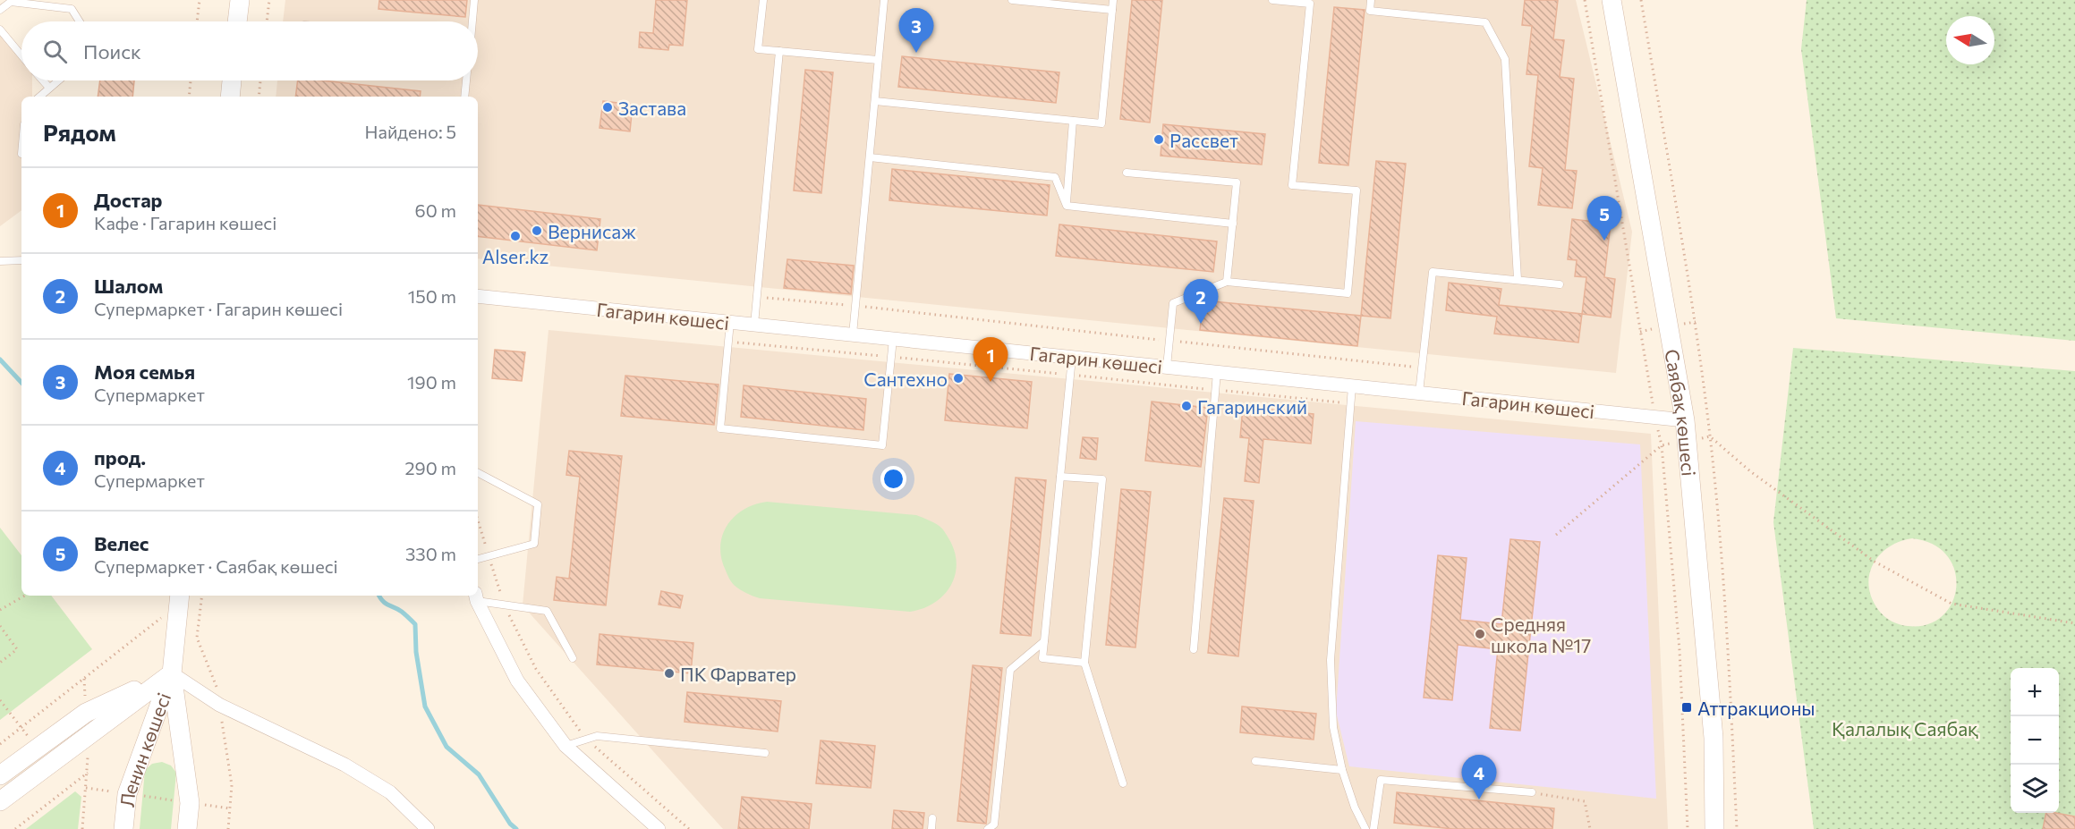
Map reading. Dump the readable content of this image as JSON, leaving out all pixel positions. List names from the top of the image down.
{
  "streets": {
    "street": ["Гагарин көшесі", "Саябақ көшесі", "Ленин көшесі"]
  },
  "crossings": [
    ["Гагарин көшесі", "Саябақ көшесі"]
  ],
  "parks": ["Қалалық Саябақ"],
  "places": {
    "other": [
      "Застава",
      "Рассвет",
      "Вернисаж",
      "Alser.kz",
      "Сантехно",
      "Гагаринский",
      "Средняя школа №17",
      "ПК Фарватер"
    ],
    "transit": ["Аттракционы"]
  },
  "north": "left",
  "page": {
    "pins": [
      "3",
      "5",
      "2",
      "1",
      "4"
    ],
    "search": "Поиск",
    "heading": ["Рядом", "Найдено: 5"],
    "list": [
      {
        "mark": "1",
        "name": "Достар",
        "note": "Кафе · Гагарин көшесі",
        "value": "60 m"
      },
      {
        "mark": "2",
        "name": "Шалом",
        "note": "Супермаркет · Гагарин көшесі",
        "value": "150 m"
      },
      {
        "mark": "3",
        "name": "Моя семья",
        "note": "Супермаркет",
        "value": "190 m"
      },
      {
        "mark": "4",
        "name": "прод.",
        "note": "Супермаркет",
        "value": "290 m"
      },
      {
        "mark": "5",
        "name": "Велес",
        "note": "Супермаркет · Саябақ көшесі",
        "value": "330 m"
      }
    ],
    "map_buttons": ["+", "−"]
  }
}
